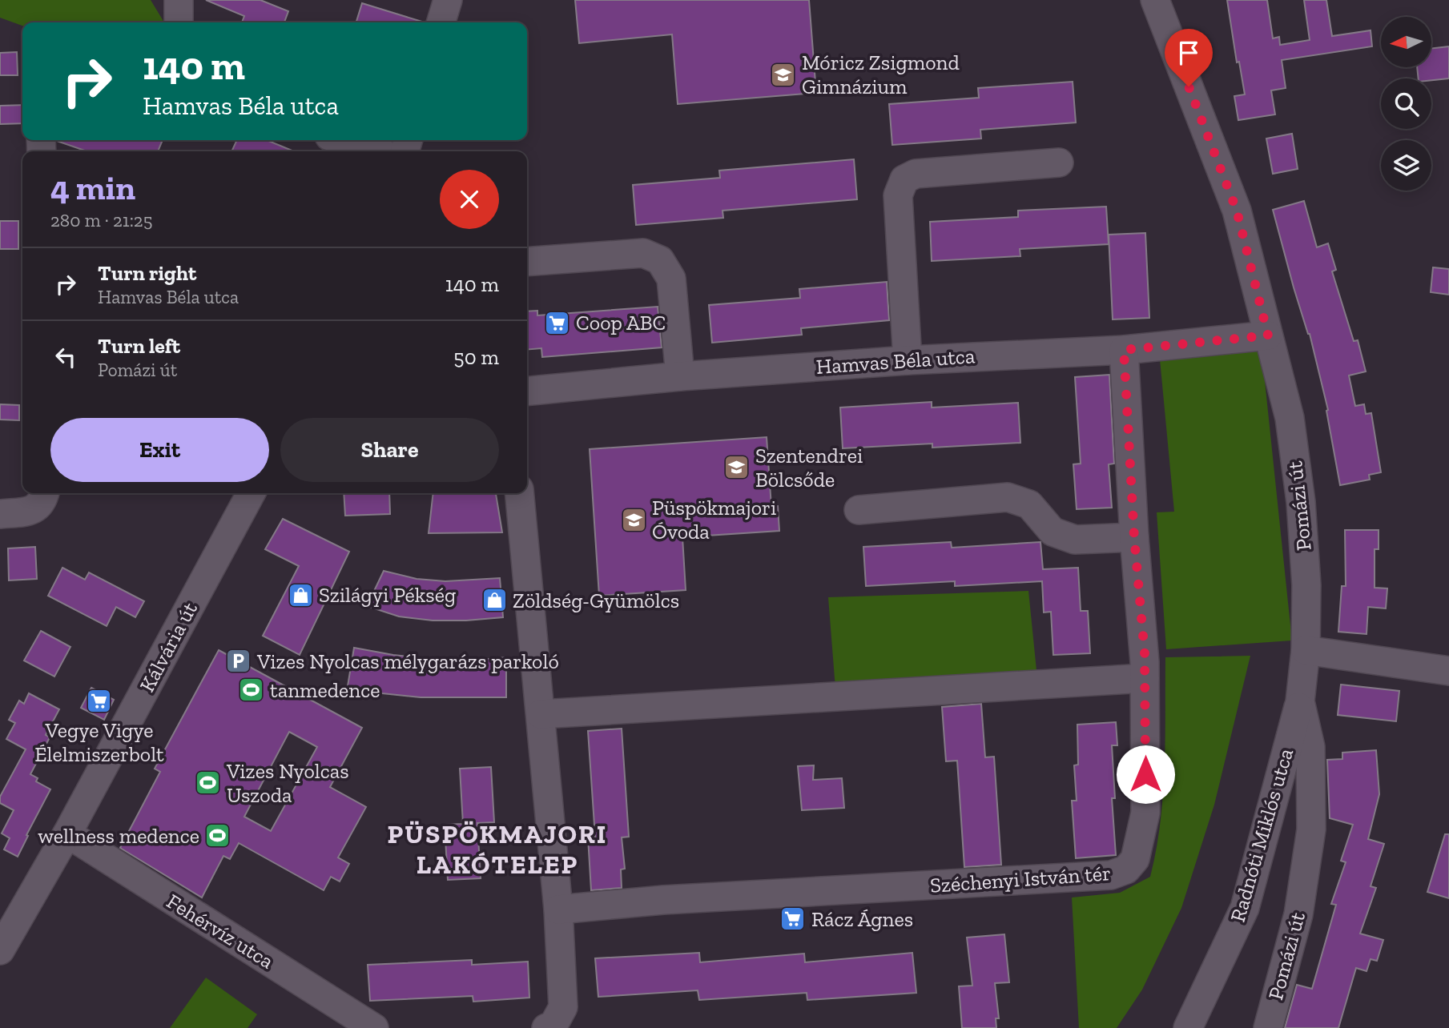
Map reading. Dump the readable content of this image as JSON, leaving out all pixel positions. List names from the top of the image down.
{
  "streets": {
    "street": [
      "Hamvas Béla utca",
      "Pomázi út",
      "Kálvária út",
      "Radnóti Miklós utca",
      "Széchenyi István tér",
      "Fehérvíz utca"
    ]
  },
  "crossings": [
    ["Hamvas Béla utca", "Pomázi út"],
    ["Hamvas Béla utca", "Széchenyi István tér"],
    ["Pomázi út", "Radnóti Miklós utca"],
    ["Kálvária út", "Fehérvíz utca"]
  ],
  "districts": ["PÜSPÖKMAJORI LAKÓTELEP"],
  "places": {
    "school or university": ["Móricz Zsigmond Gimnázium", "Szentendrei Bölcsőde", "Püspökmajori Óvoda"],
    "supermarket": ["Coop ABC", "Vegye Vigye Élelmiszerbolt", "Rácz Ágnes"],
    "shop": ["Szilágyi Pékség", "Zöldség-Gyümölcs"],
    "parking": ["Vizes Nyolcas mélygarázs parkoló"],
    "sports": ["tanmedence", "Vizes Nyolcas Uszoda", "wellness medence"]
  },
  "north": "left",
  "page": {
    "turn": ["140 m", "Hamvas Béla utca"],
    "heading": ["4 min", "280 m · 21:25"],
    "list": [
      {
        "name": "Turn right",
        "note": "Hamvas Béla utca",
        "value": "140 m"
      },
      {
        "name": "Turn left",
        "note": "Pomázi út",
        "value": "50 m"
      }
    ],
    "buttons": ["Exit", "Share"]
  }
}
